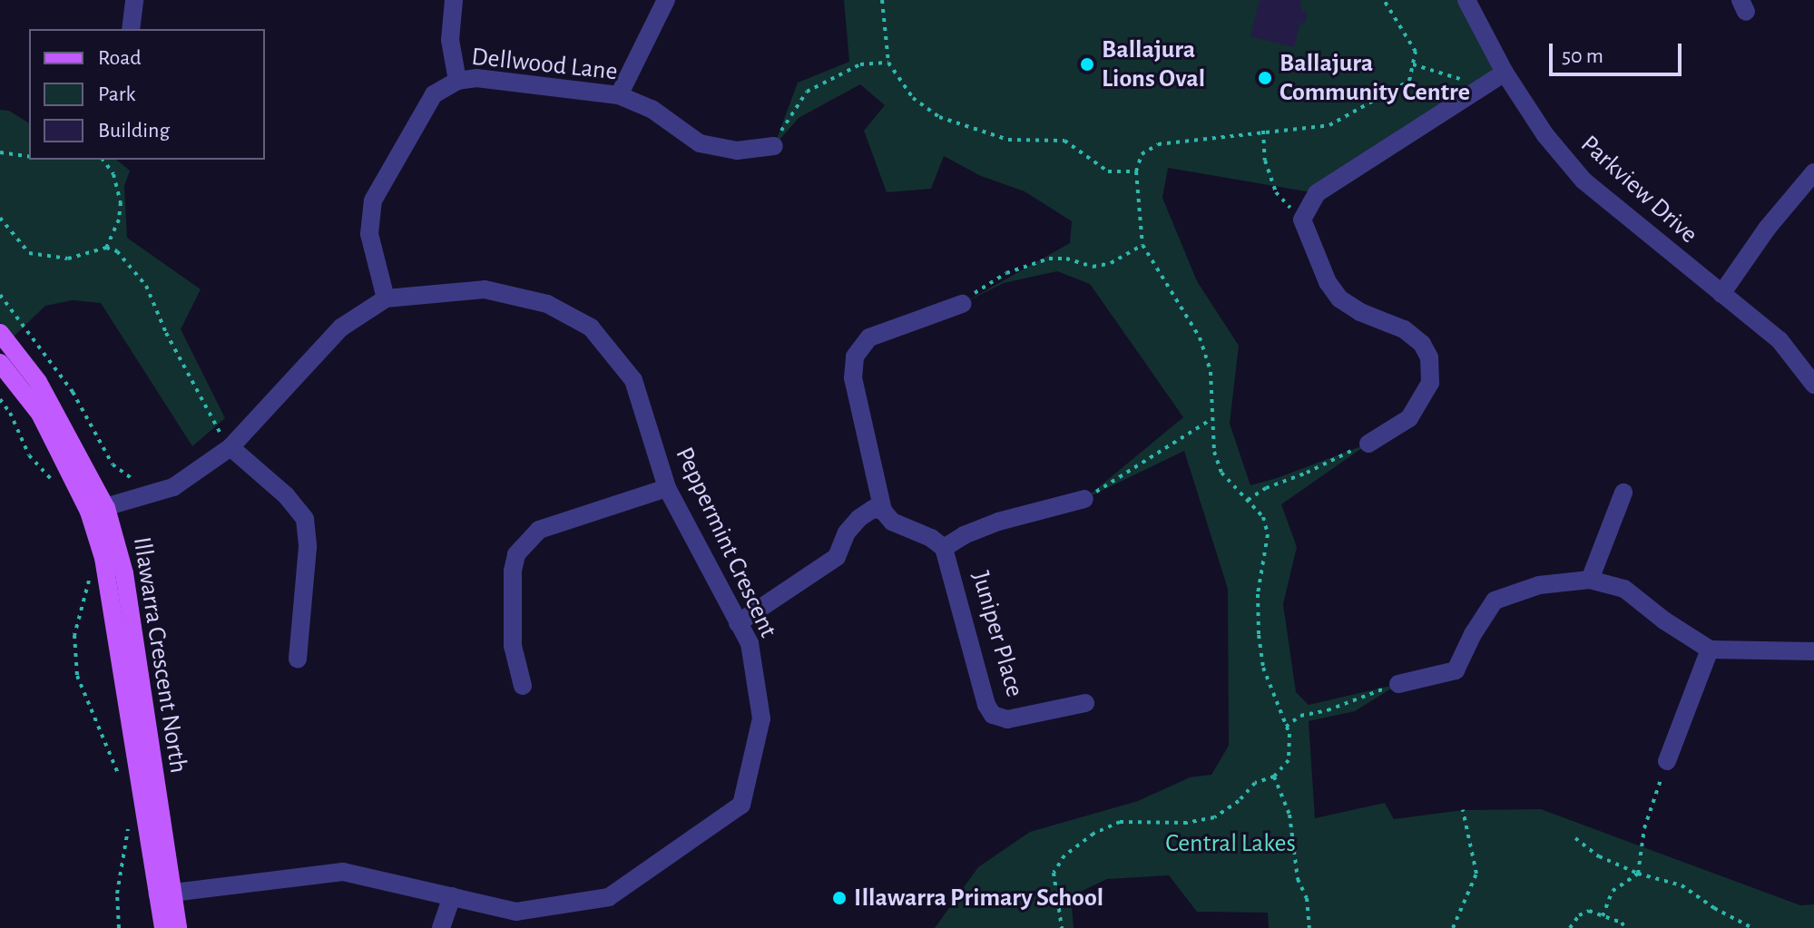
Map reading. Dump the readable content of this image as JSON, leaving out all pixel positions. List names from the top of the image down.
{
  "streets": {
    "main road": ["Illawarra Crescent North"],
    "street": [
      "Dellwood Lane",
      "Parkview Drive",
      "Peppermint Crescent",
      "Juniper Place"
    ]
  },
  "crossings": [
    ["Dellwood Lane", "Peppermint Crescent"],
    ["Peppermint Crescent", "Illawarra Crescent North"]
  ],
  "parks": ["Central Lakes"],
  "places": ["Ballajura Lions Oval", "Ballajura Community Centre", "Illawarra Primary School"],
  "legend": ["Road", "Park", "Building"],
  "scale_bar": "50 m"
}
